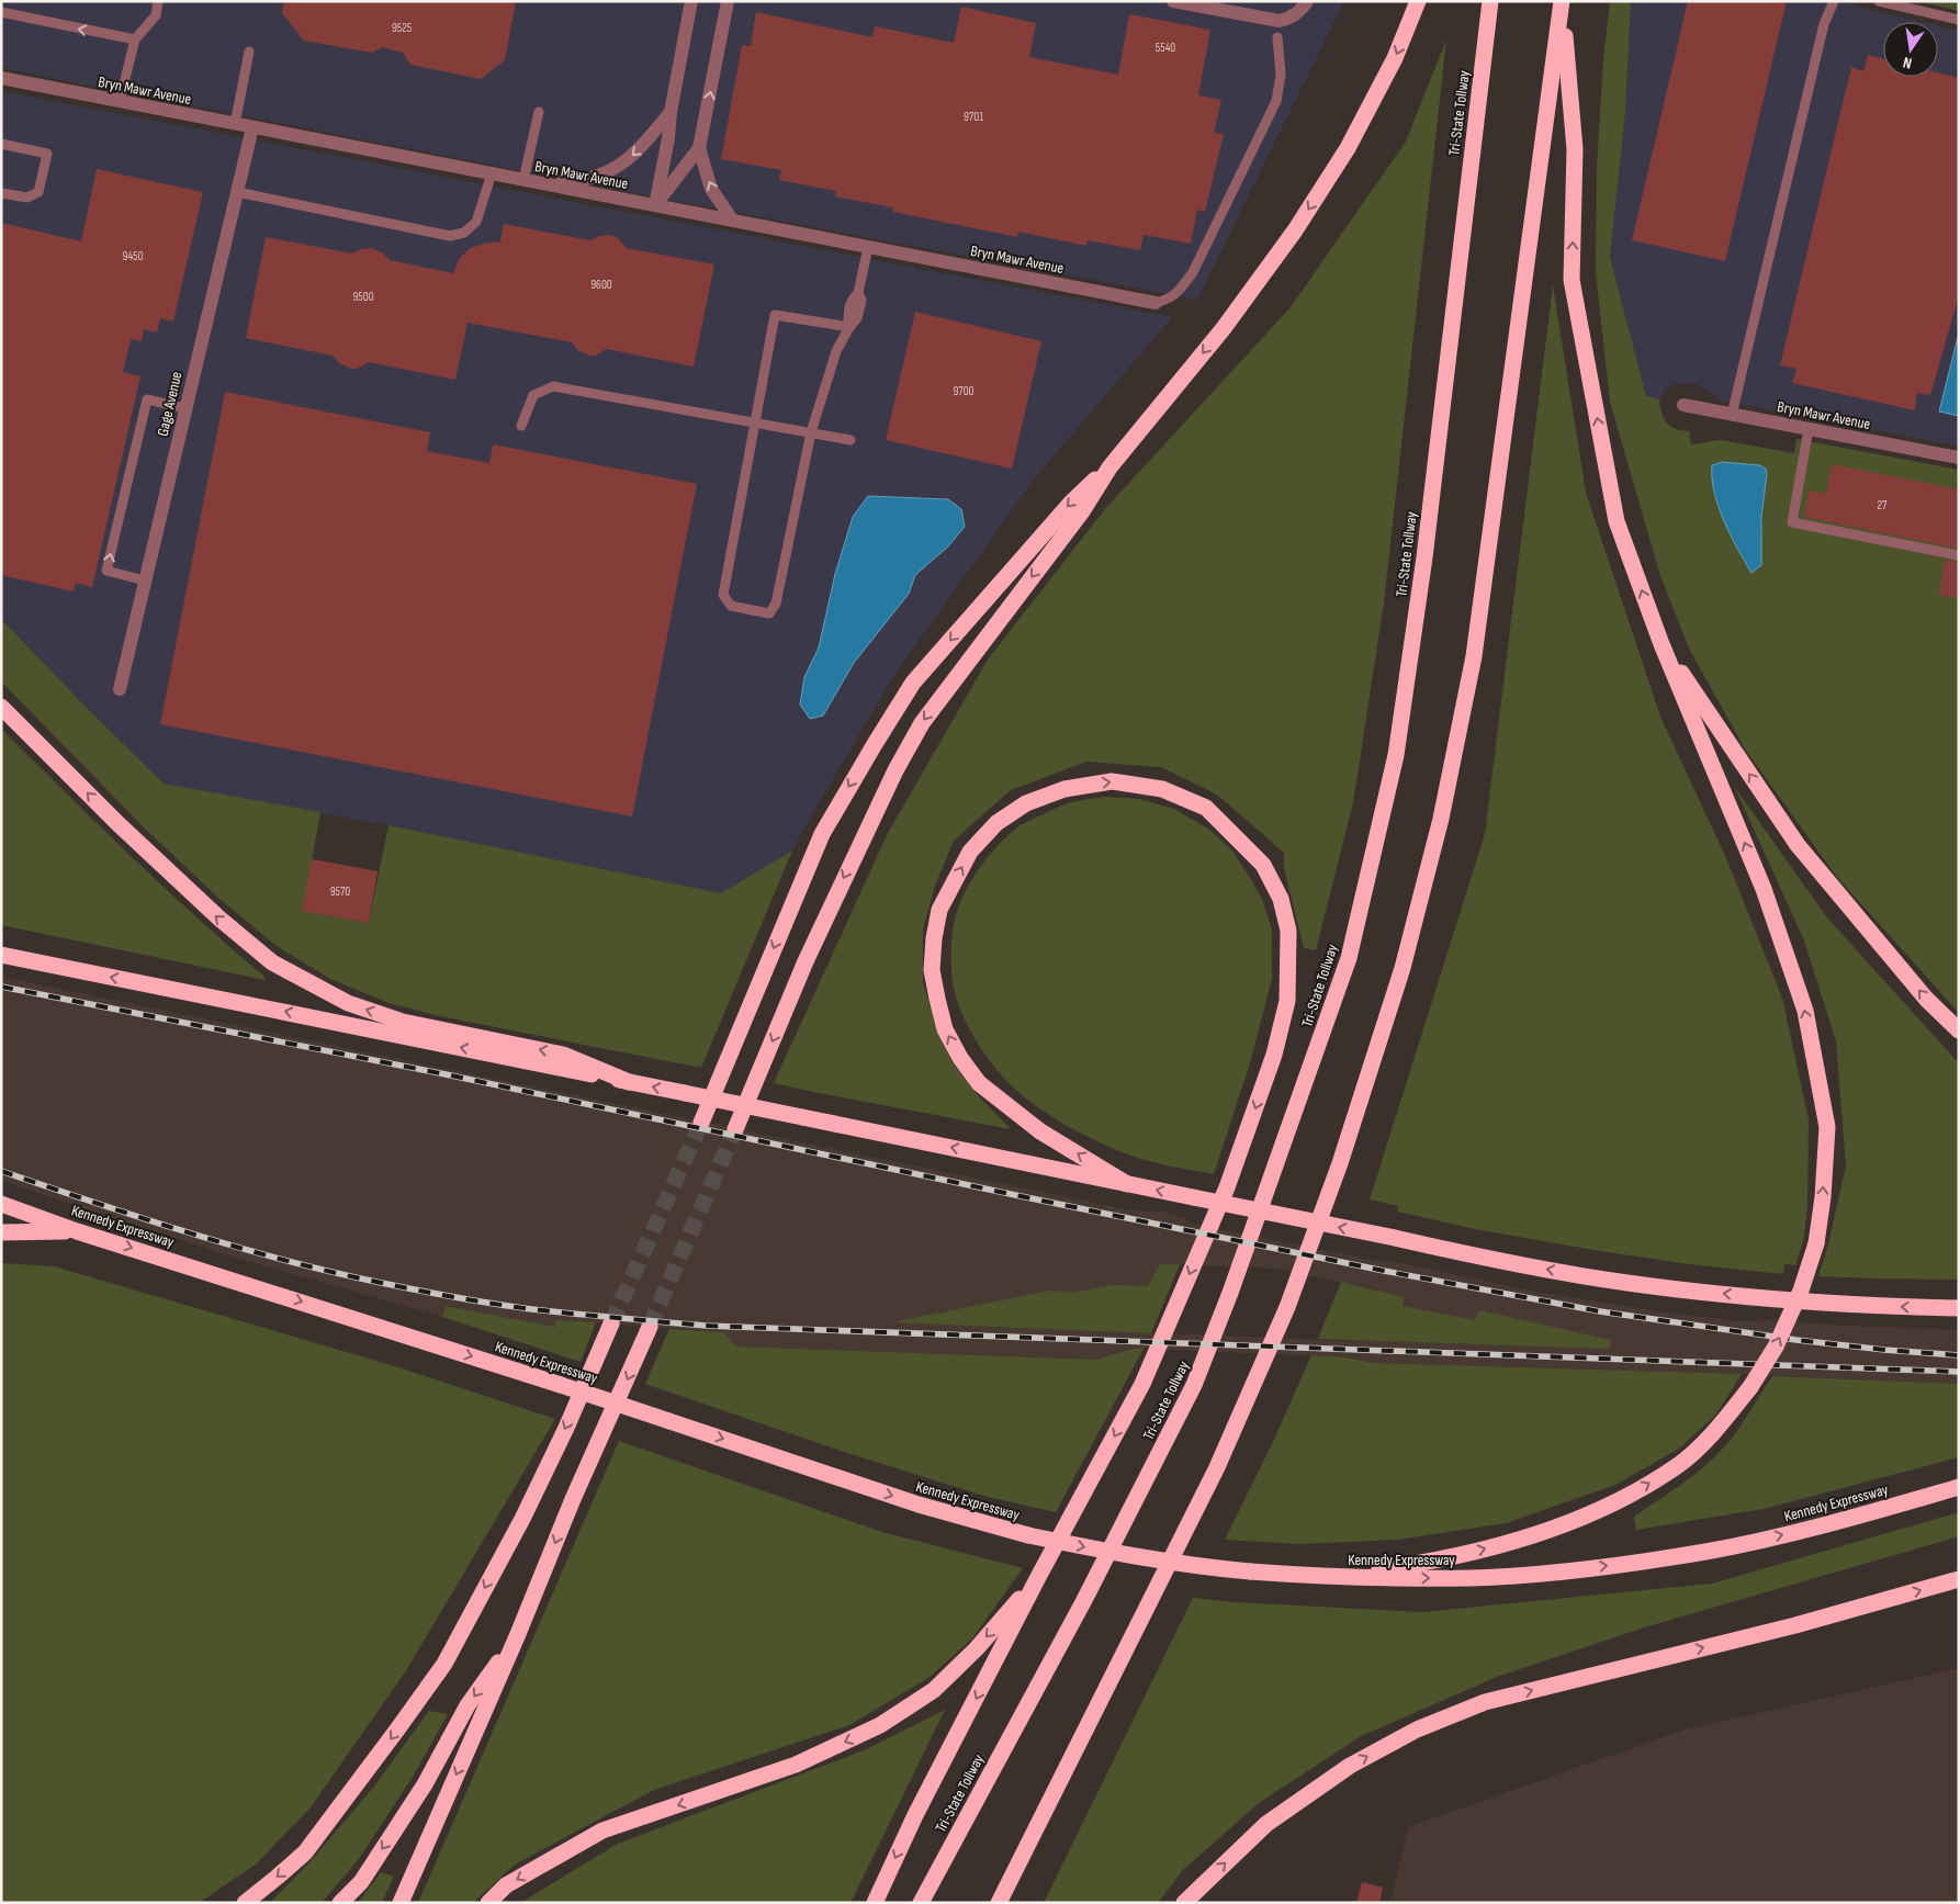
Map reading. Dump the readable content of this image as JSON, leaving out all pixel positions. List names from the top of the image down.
{
  "streets": {
    "highway": ["Tri-State Tollway", "Kennedy Expressway"],
    "street": ["Bryn Mawr Avenue", "Gage Avenue"]
  },
  "crossings": [
    ["Bryn Mawr Avenue", "Gage Avenue"]
  ],
  "one_way": ["Kennedy Expressway"],
  "house_numbers": [
    "9525",
    "5540",
    "9701",
    "9450",
    "9600",
    "9500",
    "9700",
    "27",
    "9570"
  ],
  "north": "bottom"
}
